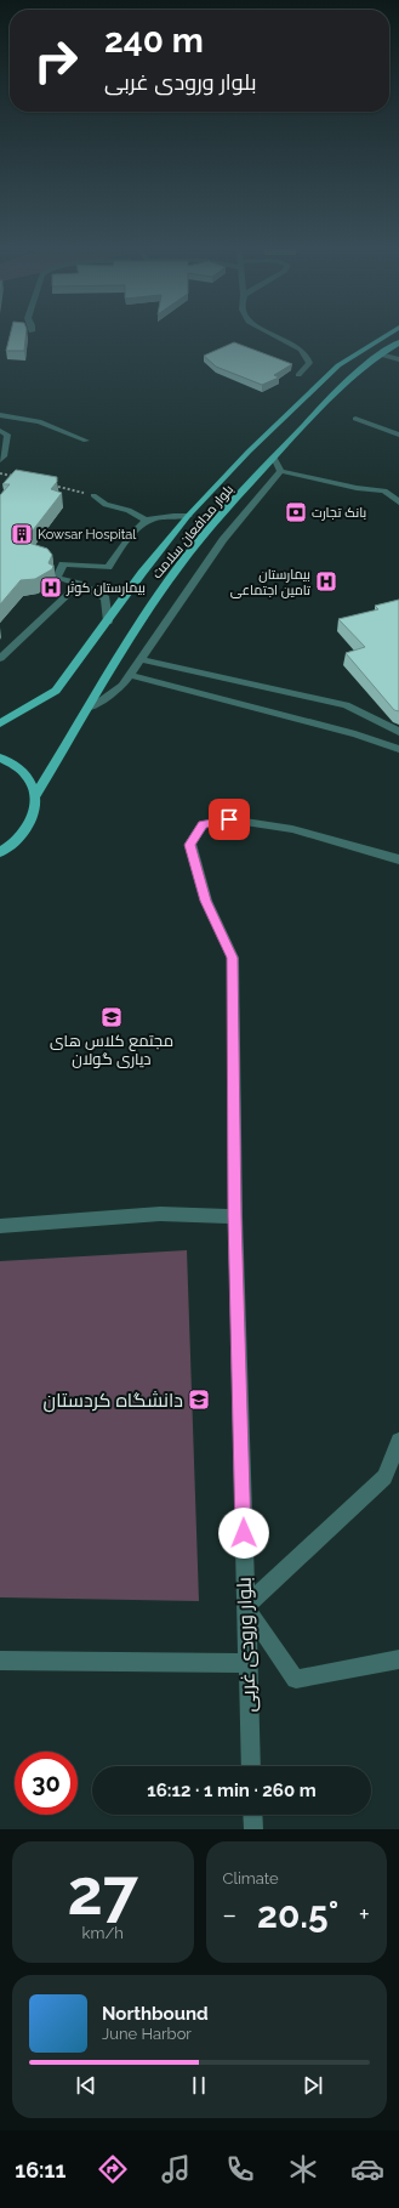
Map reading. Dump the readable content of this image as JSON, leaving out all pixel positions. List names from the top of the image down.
{
  "streets": {
    "main road": ["بلوار مدافعان سلامت"],
    "street": ["بلوار ورودی غربی"]
  },
  "places": {
    "bank": ["بانک تجارت"],
    "building": ["Kowsar Hospital"],
    "hospital": ["بیمارستان تامین اجتماعی", "بیمارستان کوثر"],
    "school or university": ["مجتمع کلاس های دیاری گولان", "دانشگاه کردستان"]
  },
  "page": {
    "turn": ["240 m", "بلوار ورودی غربی"],
    "limit": "30",
    "trip": "16:12 · 1 min · 260 m",
    "tile": [
      ["27", "km/h"],
      "Climate"
    ],
    "heat": ["−", "20.5°", "+"],
    "song": ["Northbound", "June Harbor"],
    "tabs": "16:11"
  }
}
